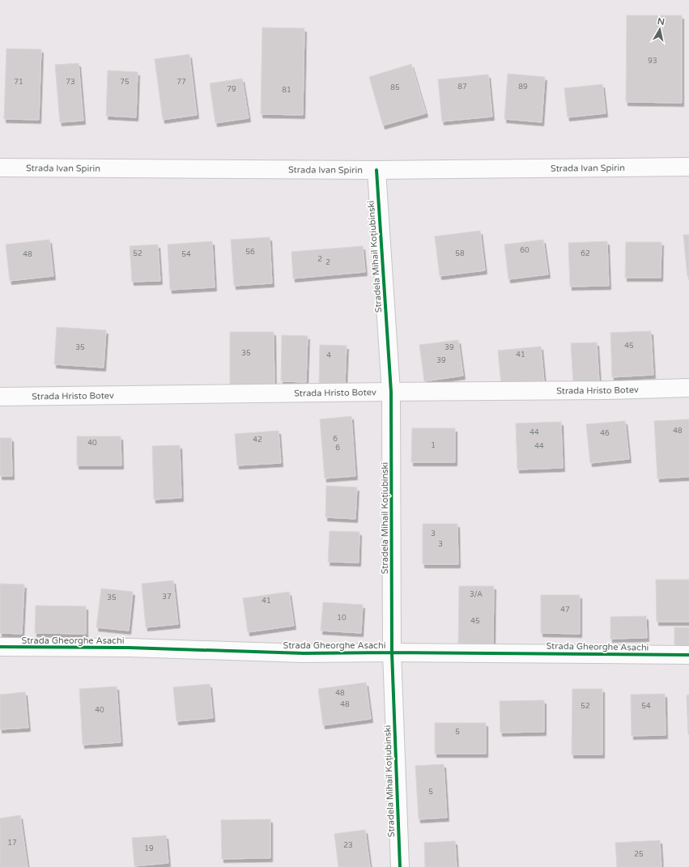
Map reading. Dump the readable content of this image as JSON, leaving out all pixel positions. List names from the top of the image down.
{
  "streets": {
    "street": [
      "Strada Ivan Spirin",
      "Stradela Mihail Koțiubinski",
      "Strada Hristo Botev",
      "Strada Gheorghe Asachi"
    ]
  },
  "crossings": [
    ["Strada Ivan Spirin", "Stradela Mihail Koțiubinski"],
    ["Stradela Mihail Koțiubinski", "Strada Hristo Botev"],
    ["Stradela Mihail Koțiubinski", "Strada Gheorghe Asachi"]
  ],
  "house_numbers": [
    "93",
    "71",
    "73",
    "75",
    "77",
    "87",
    "89",
    "85",
    "79",
    "81",
    "60",
    "56",
    "52",
    "58",
    "62",
    "48",
    "54",
    "2",
    "2",
    "45",
    "35",
    "39",
    "35",
    "41",
    "4",
    "39",
    "48",
    "44",
    "46",
    "6",
    "42",
    "40",
    "1",
    "44",
    "6",
    "3",
    "3",
    "3/A",
    "37",
    "35",
    "41",
    "47",
    "10",
    "45",
    "48",
    "48",
    "52",
    "54",
    "40",
    "5",
    "5",
    "17",
    "23",
    "19",
    "25"
  ],
  "north": "top"
}
